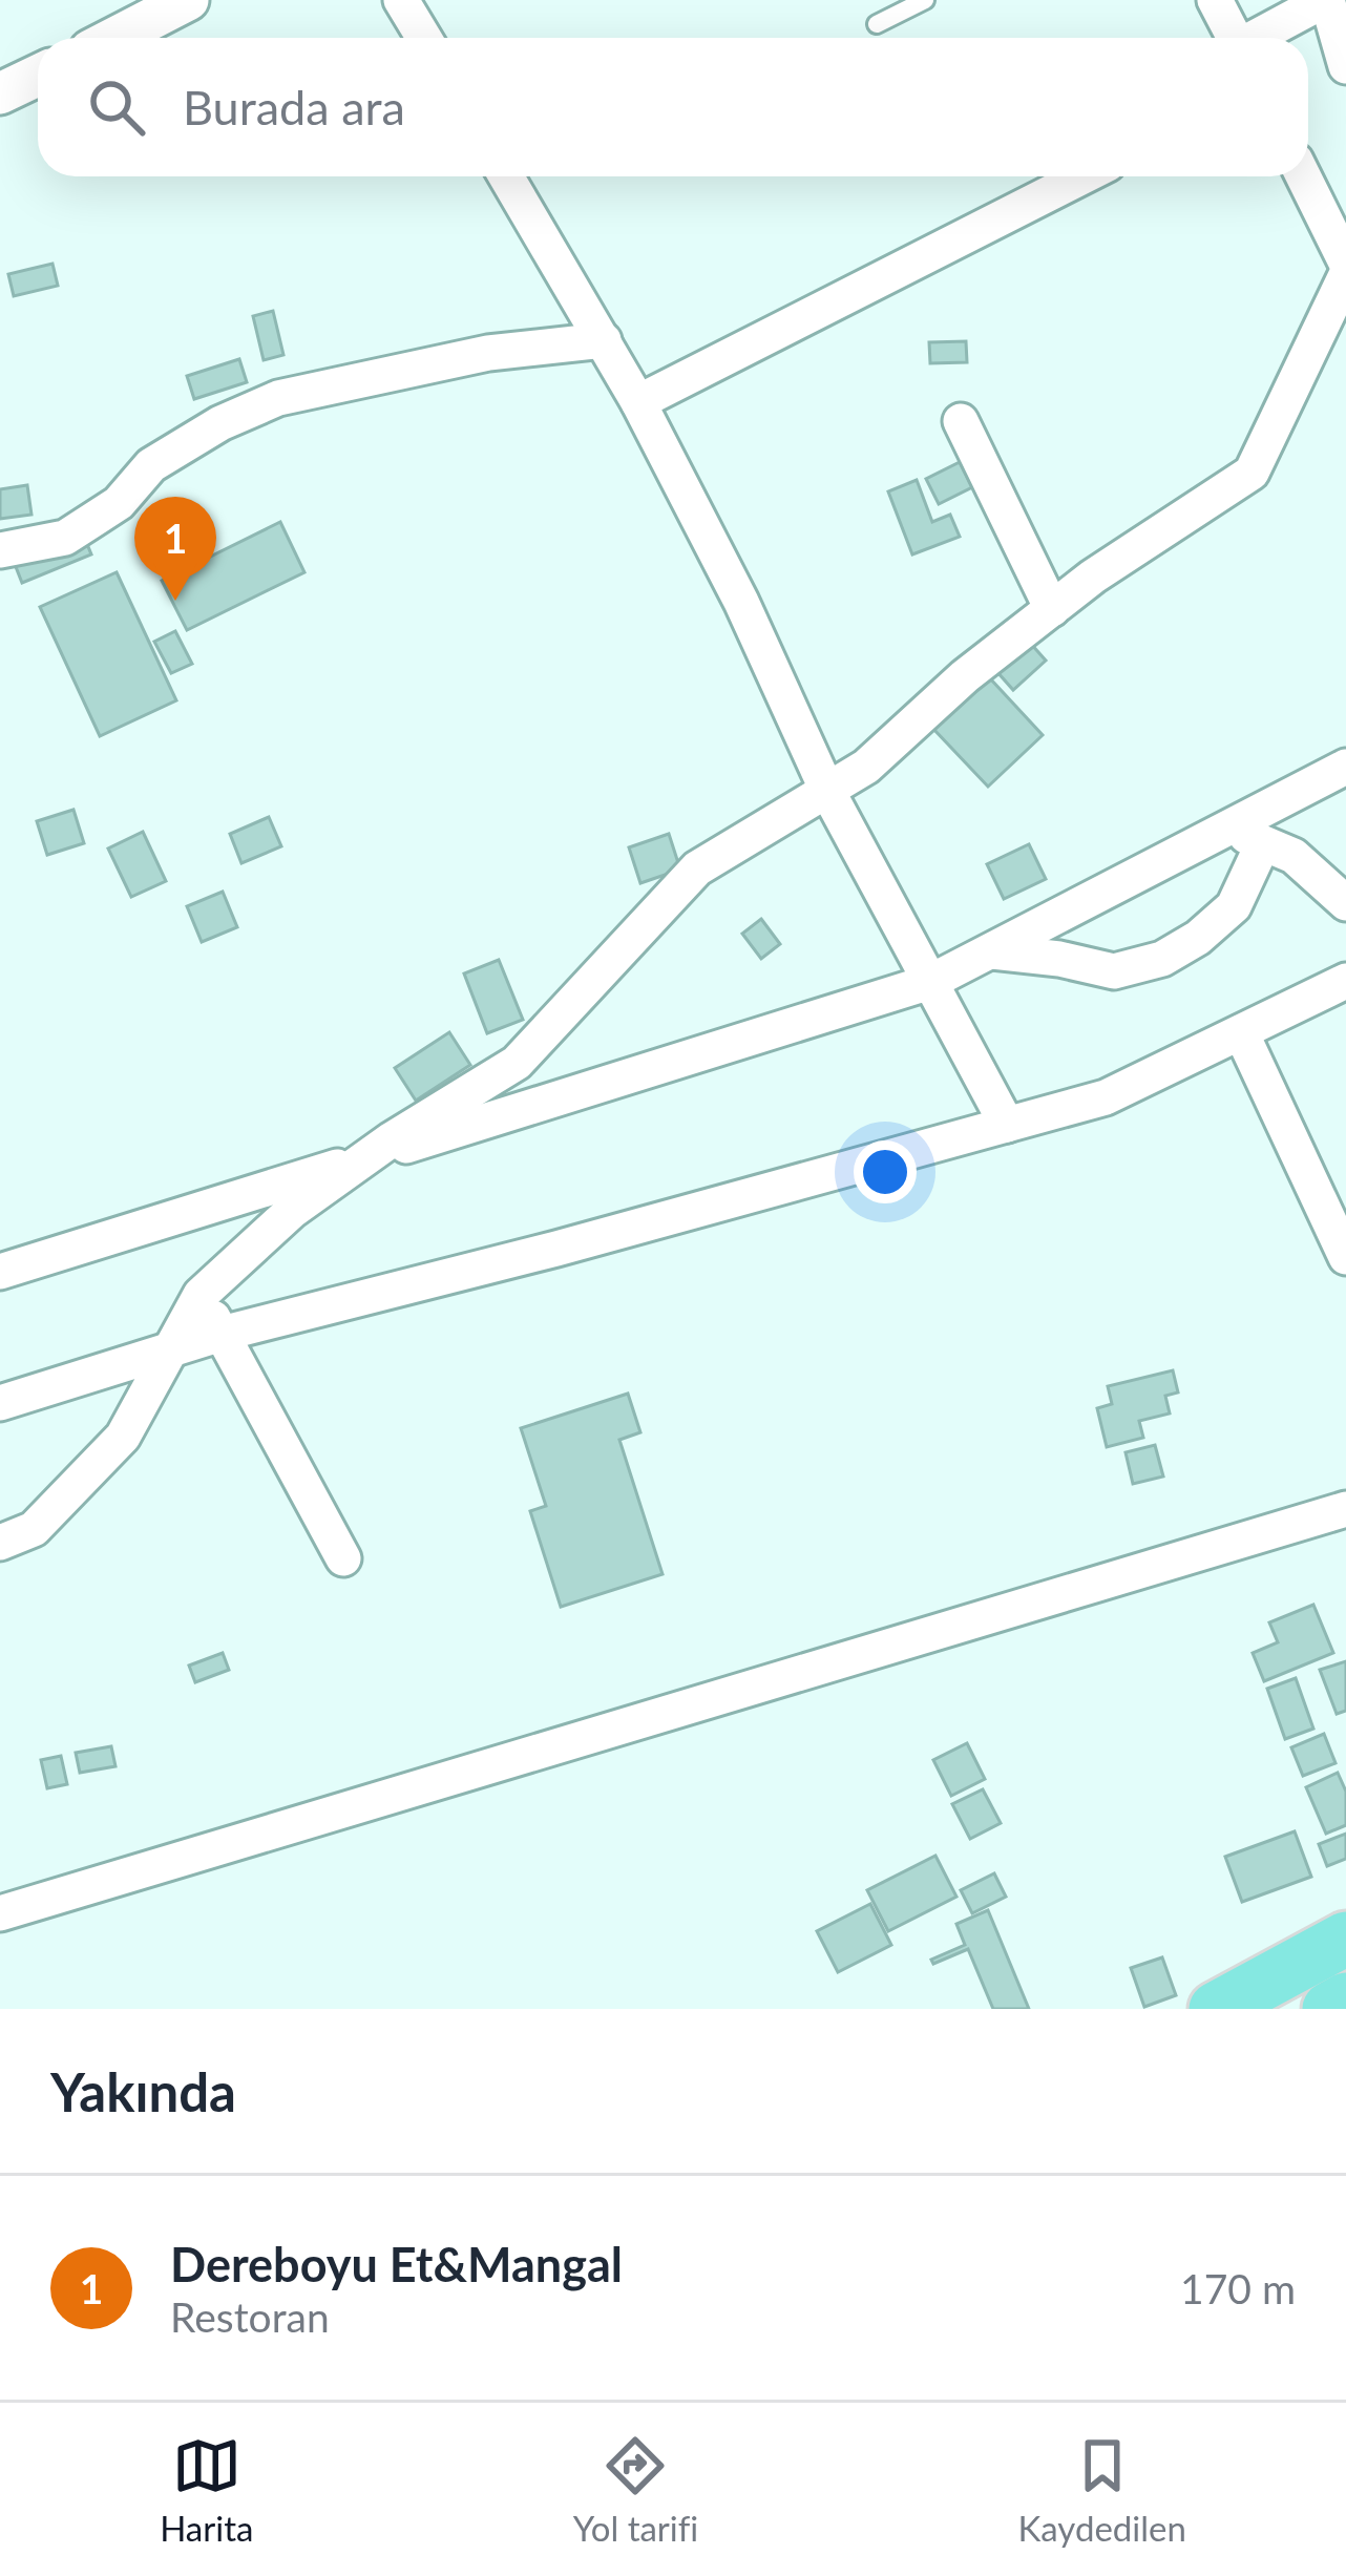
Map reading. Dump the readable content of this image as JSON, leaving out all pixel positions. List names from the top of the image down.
{
  "page": {
    "search": "Burada ara",
    "pins": "1",
    "heading": "Yakında",
    "list": [
      {
        "mark": "1",
        "name": "Dereboyu Et&Mangal",
        "note": "Restoran",
        "value": "170 m"
      }
    ],
    "nav": ["Harita", "Yol tarifi", "Kaydedilen"]
  }
}
